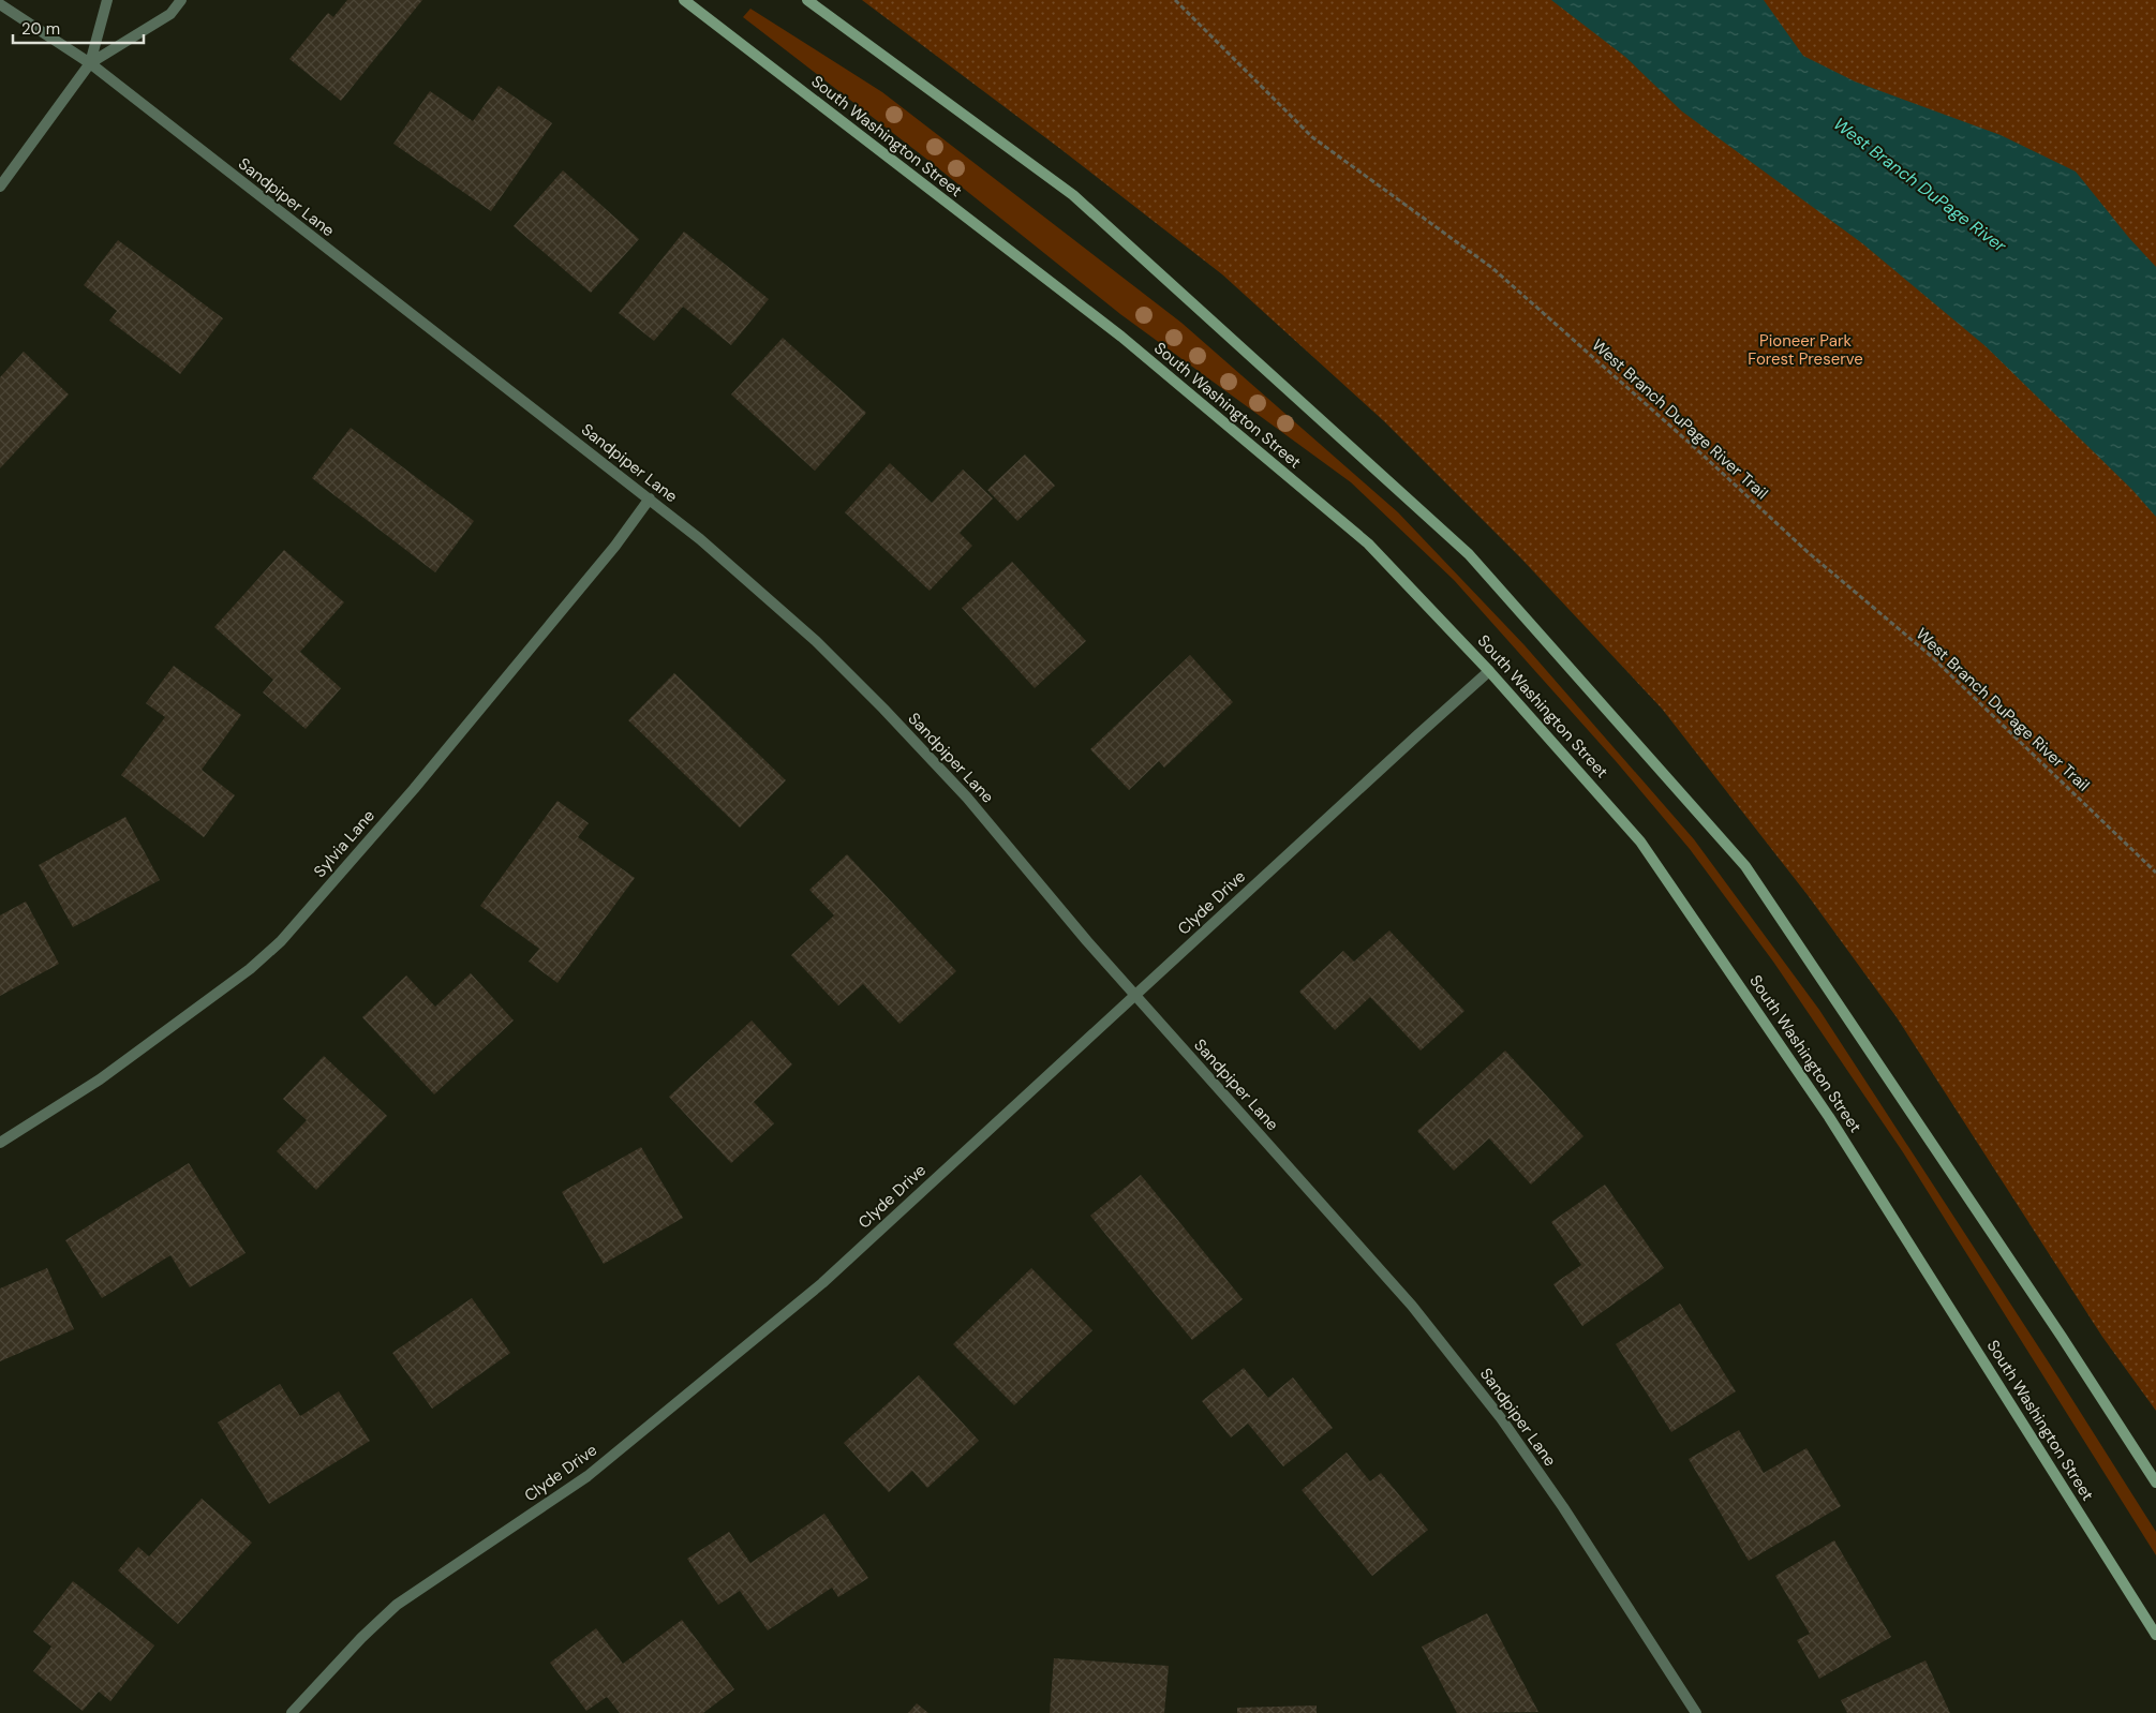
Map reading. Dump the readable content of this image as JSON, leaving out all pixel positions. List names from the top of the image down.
{
  "streets": {
    "main road": ["South Washington Street"],
    "street": ["Sandpiper Lane", "Sylvia Lane", "Clyde Drive"],
    "path": ["West Branch DuPage River Trail"]
  },
  "crossings": [
    ["South Washington Street", "Clyde Drive"],
    ["Sandpiper Lane", "Sylvia Lane"],
    ["Sandpiper Lane", "Clyde Drive"]
  ],
  "water": ["West Branch DuPage River"],
  "parks": ["Pioneer Park Forest Preserve"],
  "scale_bar": "20 m"
}
